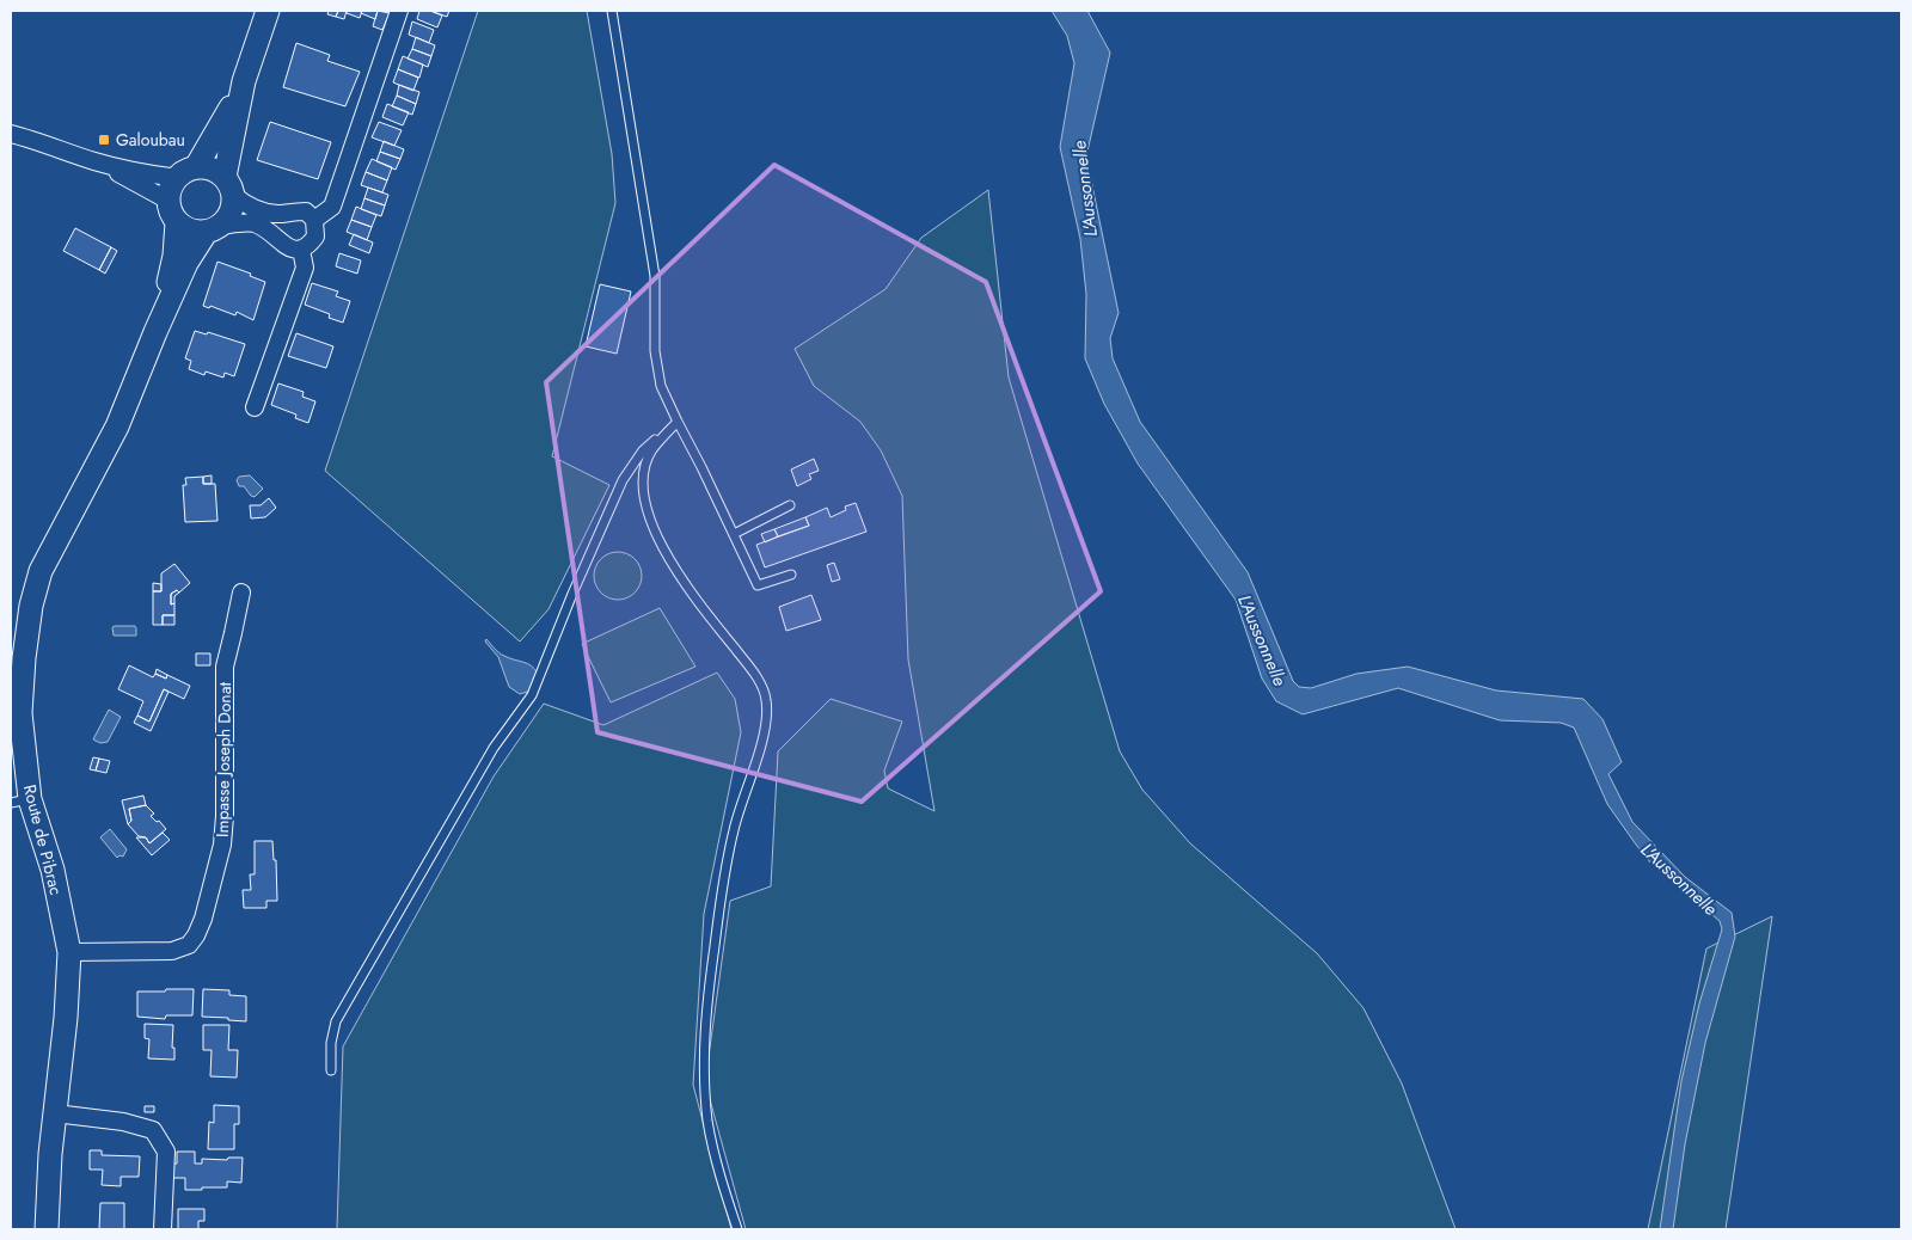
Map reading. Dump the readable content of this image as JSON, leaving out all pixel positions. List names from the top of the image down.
{
  "streets": {
    "main road": ["Route de Pibrac"],
    "street": ["Impasse Joseph Donat"]
  },
  "crossings": [
    ["Impasse Joseph Donat", "Route de Pibrac"]
  ],
  "water": ["L'Aussonnelle"],
  "places": {
    "transit": ["Galoubau"]
  }
}
